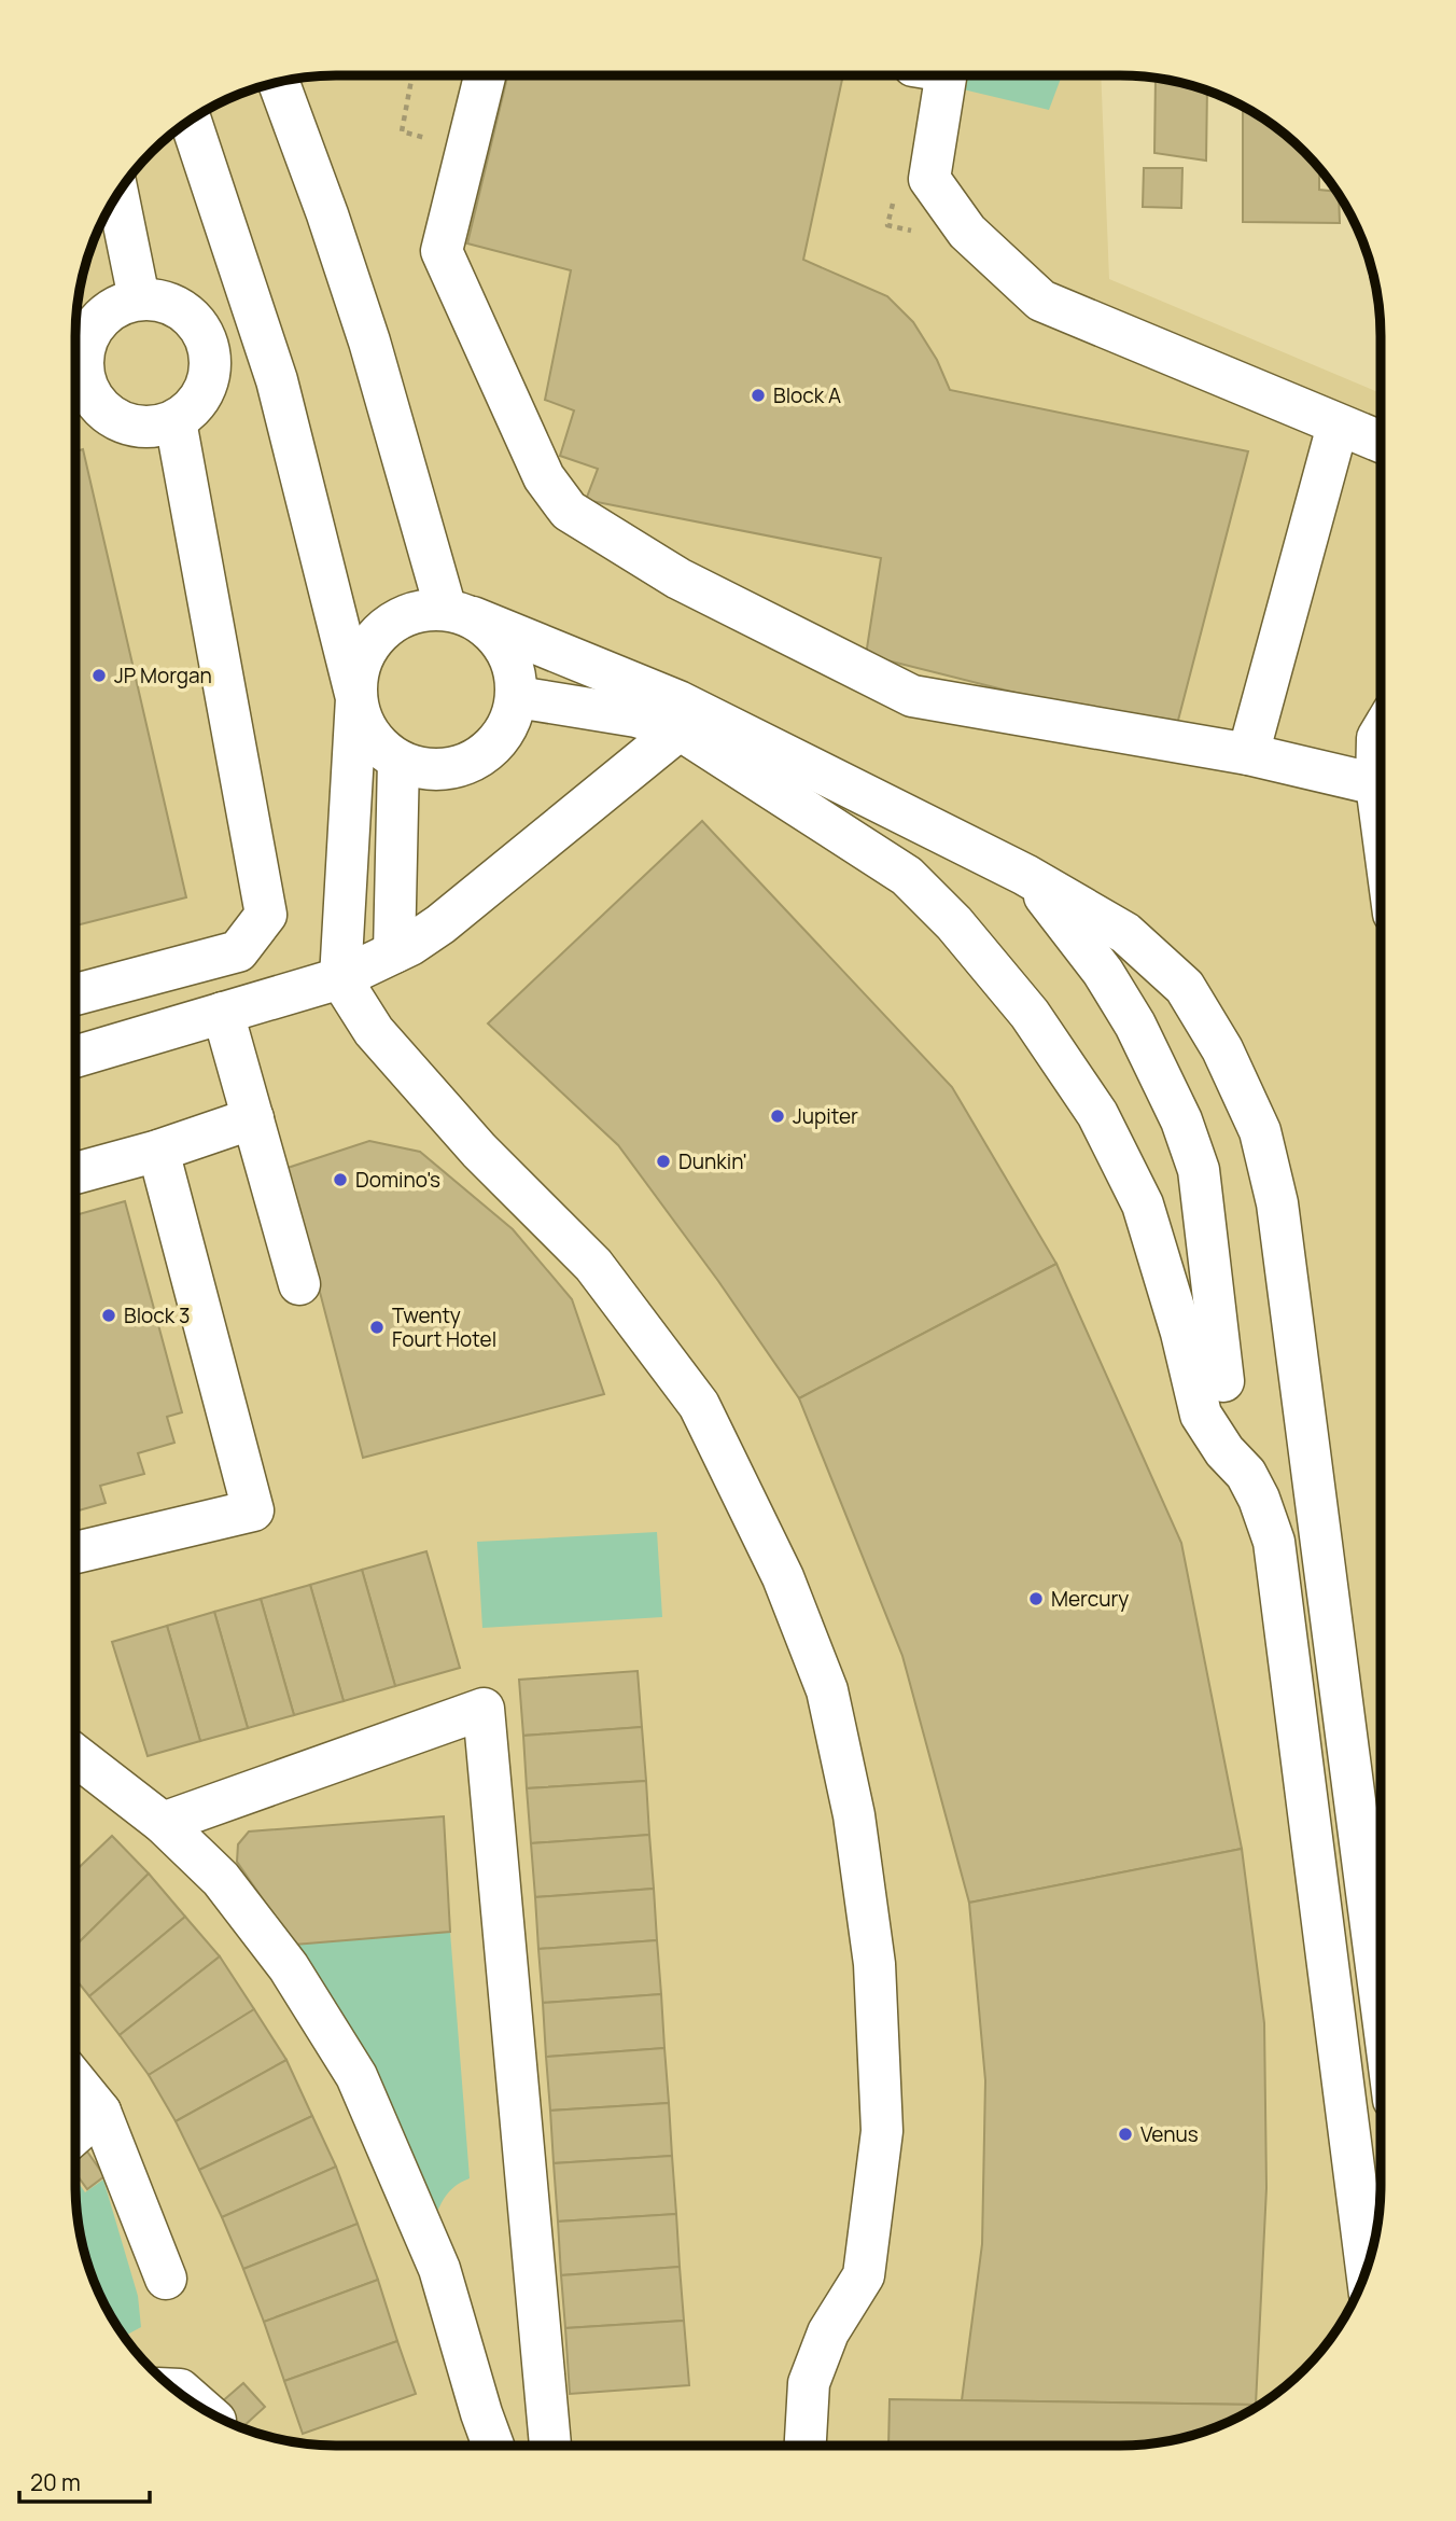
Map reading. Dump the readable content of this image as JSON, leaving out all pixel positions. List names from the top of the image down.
{
  "places": [
    "Block A",
    "JP Morgan",
    "Jupiter",
    "Dunkin'",
    "Domino's",
    "Block 3",
    "Twenty Fourt Hotel",
    "Mercury",
    "Venus"
  ],
  "scale_bar": "20 m"
}
